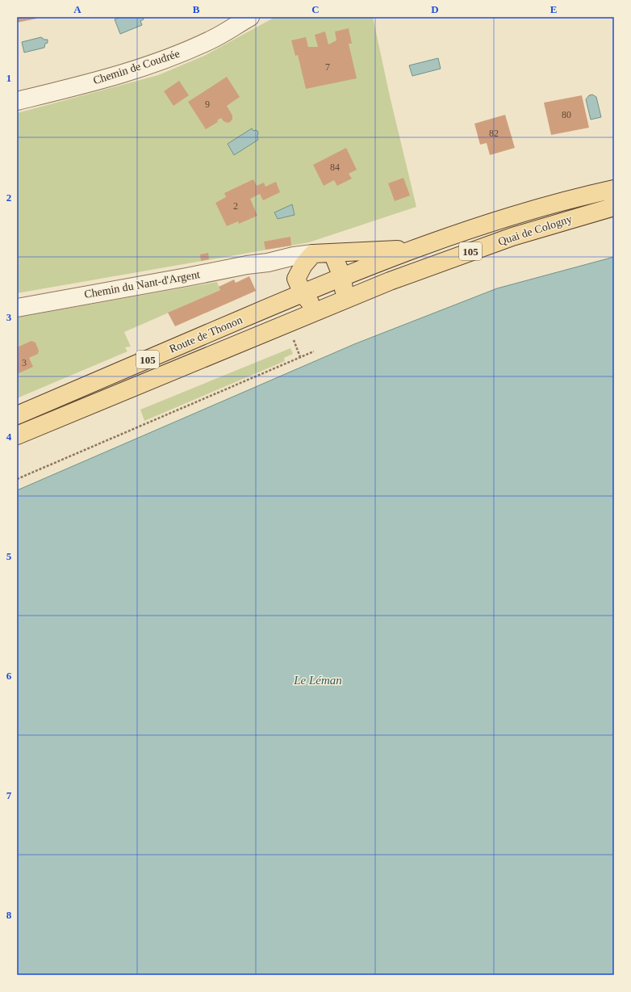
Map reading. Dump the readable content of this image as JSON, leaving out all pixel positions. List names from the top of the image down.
{
  "streets": {
    "main road": ["Quai de Cologny", "105", "Route de Thonon"],
    "street": ["Chemin de Coudrée", "Chemin du Nant-d'Argent"]
  },
  "crossings": [
    ["Quai de Cologny", "Route de Thonon"],
    ["Chemin du Nant-d'Argent", "Route de Thonon"]
  ],
  "water": ["Le Léman"],
  "house_numbers": [
    "7",
    "9",
    "80",
    "82",
    "84",
    "2",
    "3"
  ],
  "grid": {
    "columns": [
      "A",
      "B",
      "C",
      "D",
      "E"
    ],
    "rows": [
      "1",
      "2",
      "3",
      "4",
      "5",
      "6",
      "7",
      "8"
    ]
  }
}
